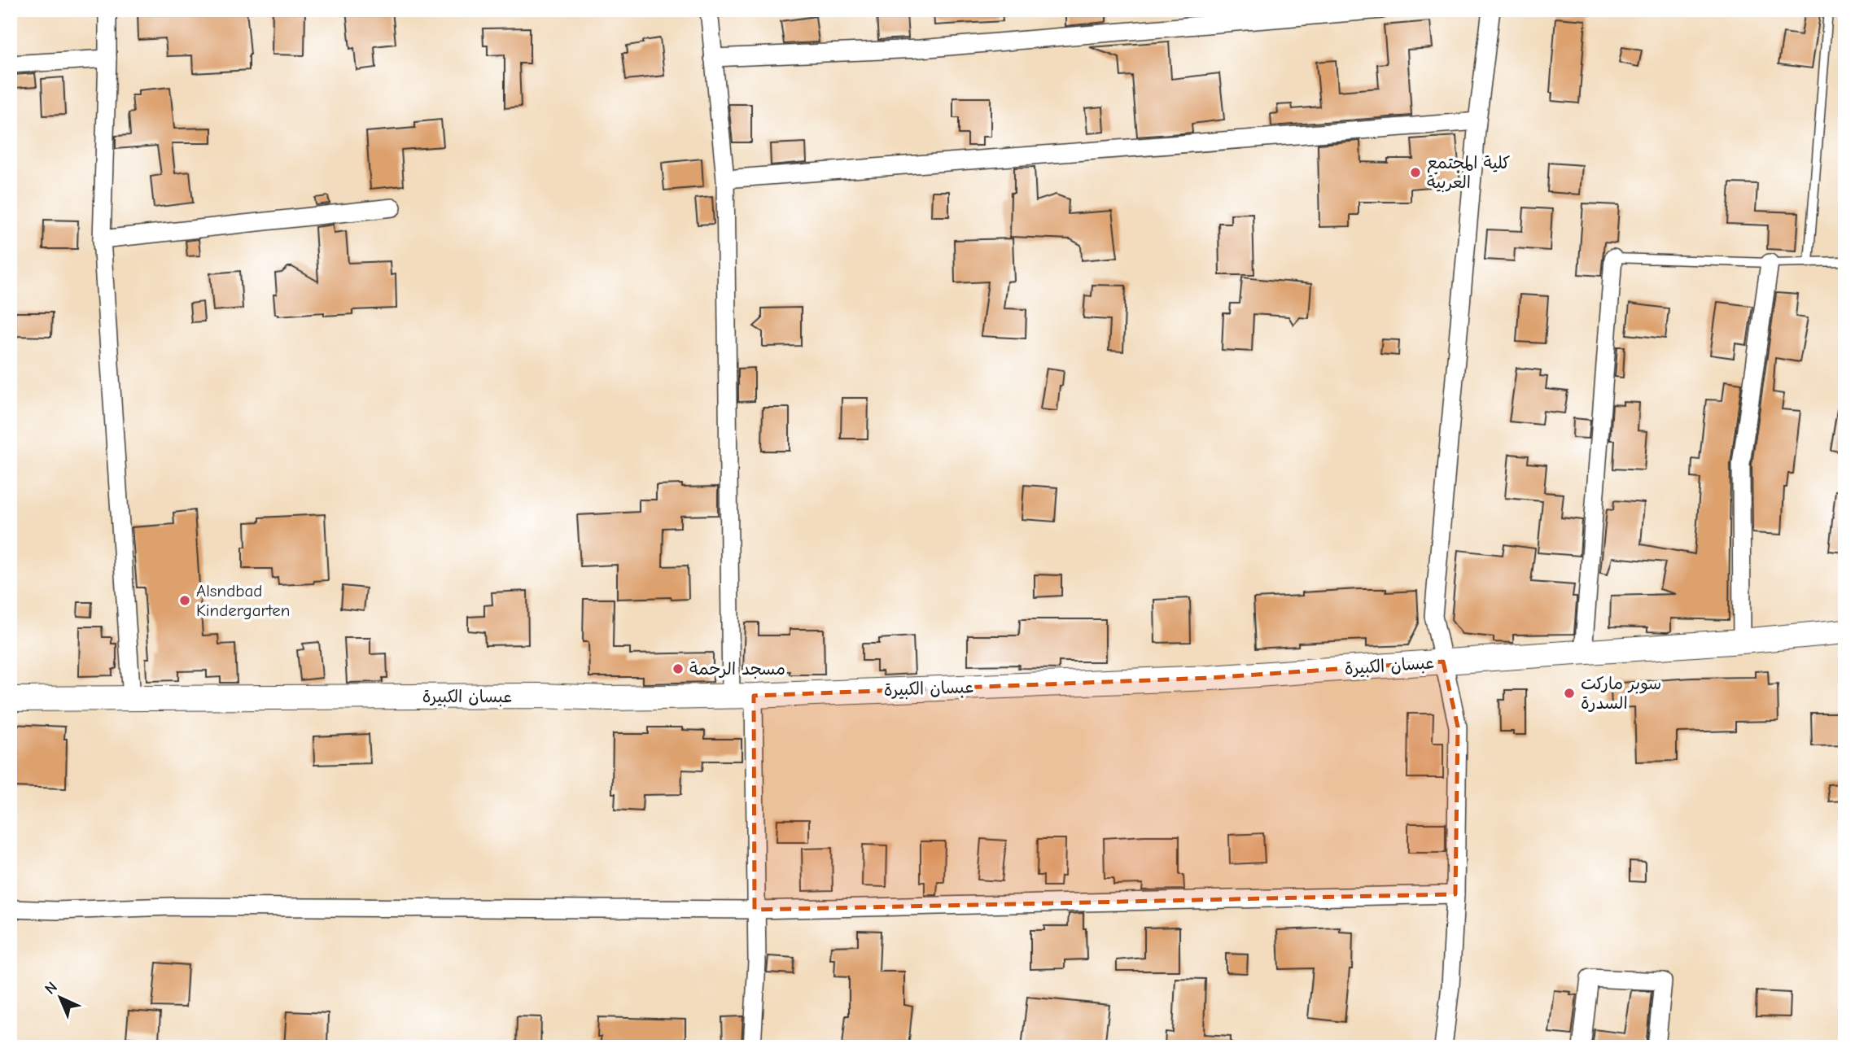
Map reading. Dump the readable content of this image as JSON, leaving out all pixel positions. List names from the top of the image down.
{
  "streets": {
    "main road": ["عبسان الكبيرة"]
  },
  "places": [
    "كلية المجتمع العربية",
    "Alsndbad Kindergarten",
    "مسجد الرحمة",
    "سوبر ماركت السدرة"
  ],
  "north": "top left"
}
